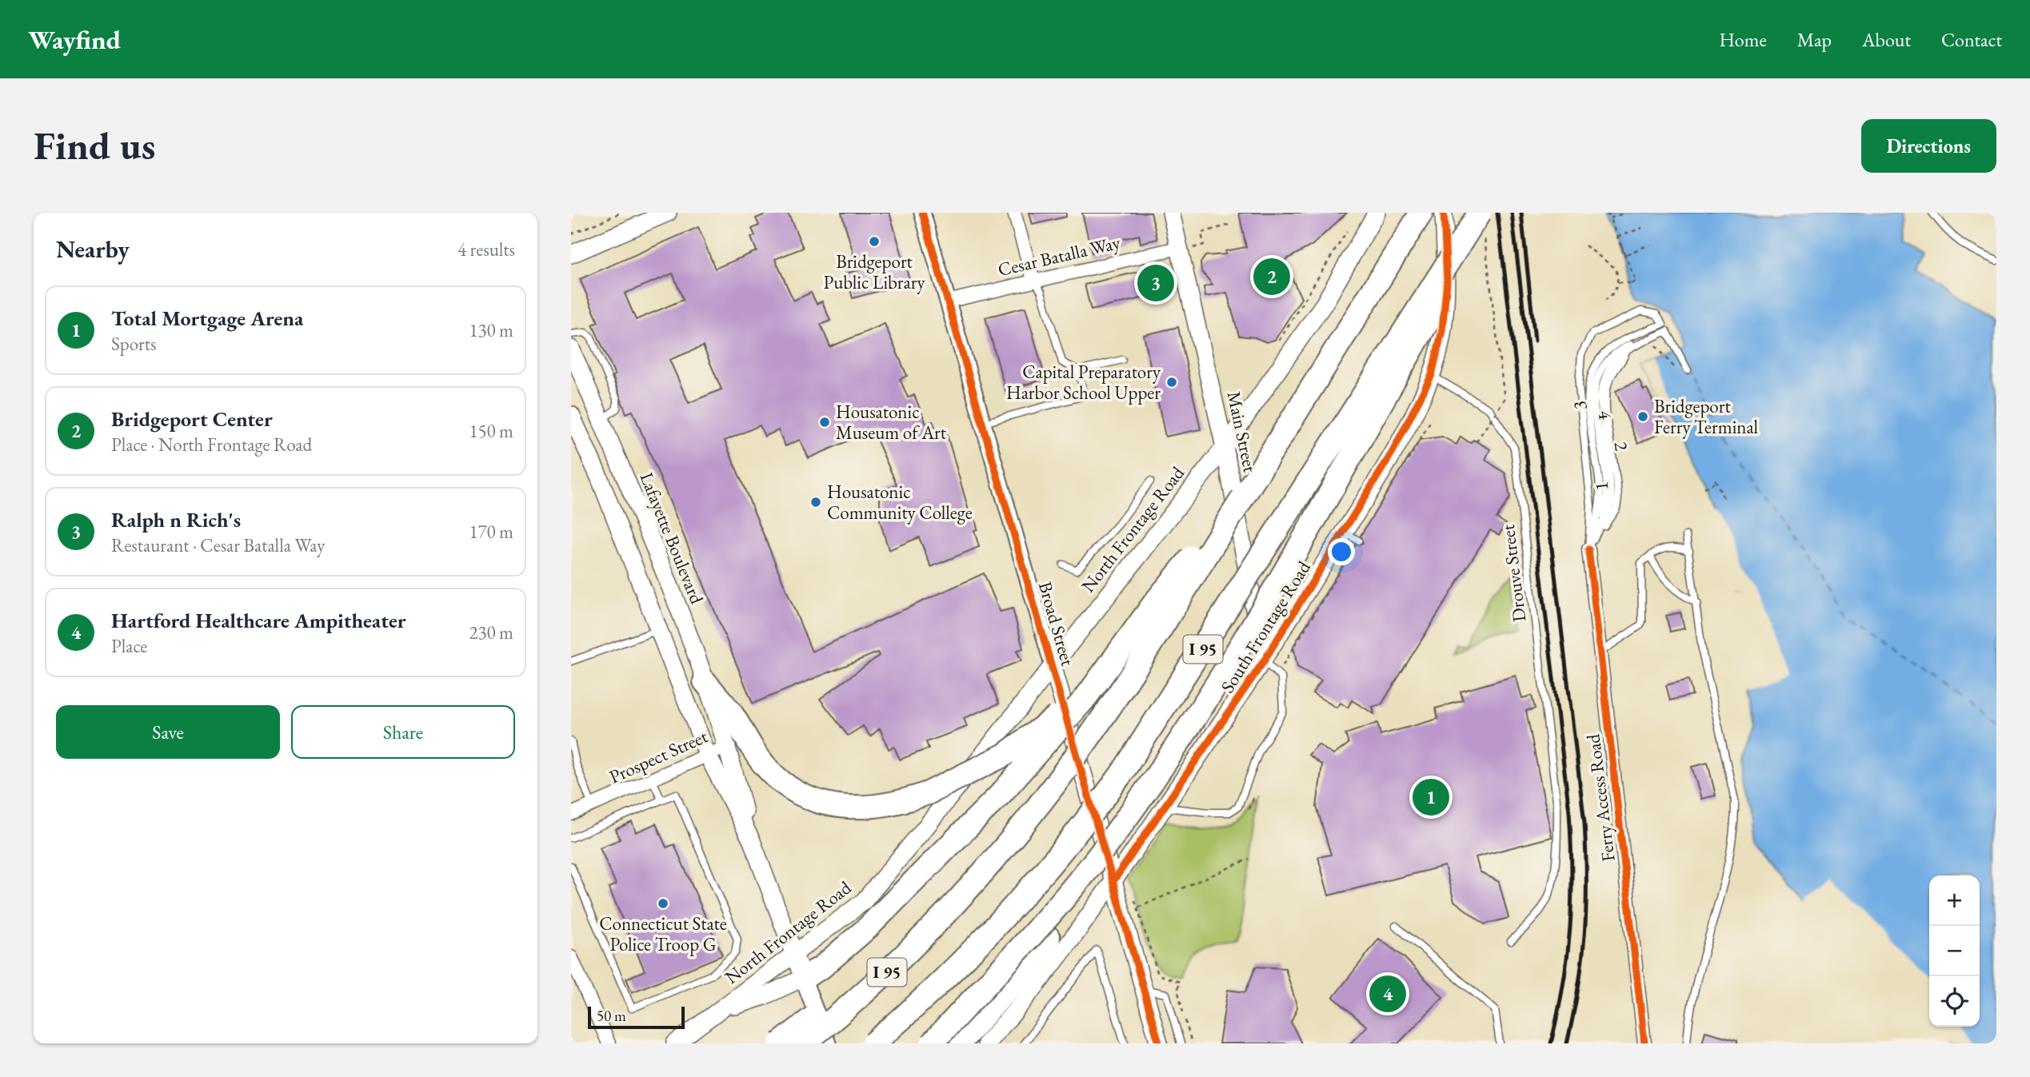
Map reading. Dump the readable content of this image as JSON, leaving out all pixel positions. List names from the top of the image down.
{
  "streets": {
    "highway": ["I 95"],
    "main road": [
      "Main Street",
      "North Frontage Road",
      "Lafayette Boulevard",
      "Broad Street",
      "South Frontage Road"
    ],
    "street": ["Cesar Batalla Way", "Prospect Street", "Ferry Access Road"],
    "lane": ["4", "2", "Drouve Street"]
  },
  "crossings": [
    ["Cesar Batalla Way", "Main Street"],
    ["Cesar Batalla Way", "Broad Street"],
    ["4", "2"],
    ["4", "Ferry Access Road"],
    ["Main Street", "North Frontage Road"],
    ["Main Street", "South Frontage Road"],
    ["2", "Ferry Access Road"],
    ["North Frontage Road", "Broad Street"],
    ["Lafayette Boulevard", "Prospect Street"],
    ["Drouve Street", "South Frontage Road"],
    ["Broad Street", "South Frontage Road"]
  ],
  "places": [
    "Bridgeport Public Library",
    "Capital Preparatory Harbor School Upper",
    "Bridgeport Ferry Terminal",
    "Housatonic Museum of Art",
    "Housatonic Community College",
    "Connecticut State Police Troop G"
  ],
  "scale_bar": "50 m",
  "page": {
    "header": "Wayfind",
    "nav": [
      "Home",
      "Map",
      "About",
      "Contact"
    ],
    "buttons": [
      "Directions",
      ["Save", "Share"]
    ],
    "title": "Find us",
    "heading": ["Nearby", "4 results"],
    "pins": [
      "2",
      "3",
      "1",
      "4"
    ],
    "list": [
      {
        "mark": "1",
        "name": "Total Mortgage Arena",
        "note": "Sports",
        "value": "130 m"
      },
      {
        "mark": "2",
        "name": "Bridgeport Center",
        "note": "Place · North Frontage Road",
        "value": "150 m"
      },
      {
        "mark": "3",
        "name": "Ralph n Rich's",
        "note": "Restaurant · Cesar Batalla Way",
        "value": "170 m"
      },
      {
        "mark": "4",
        "name": "Hartford Healthcare Ampitheater",
        "note": "Place",
        "value": "230 m"
      }
    ],
    "map_buttons": ["+", "−"],
    "scale": "50 m"
  }
}
